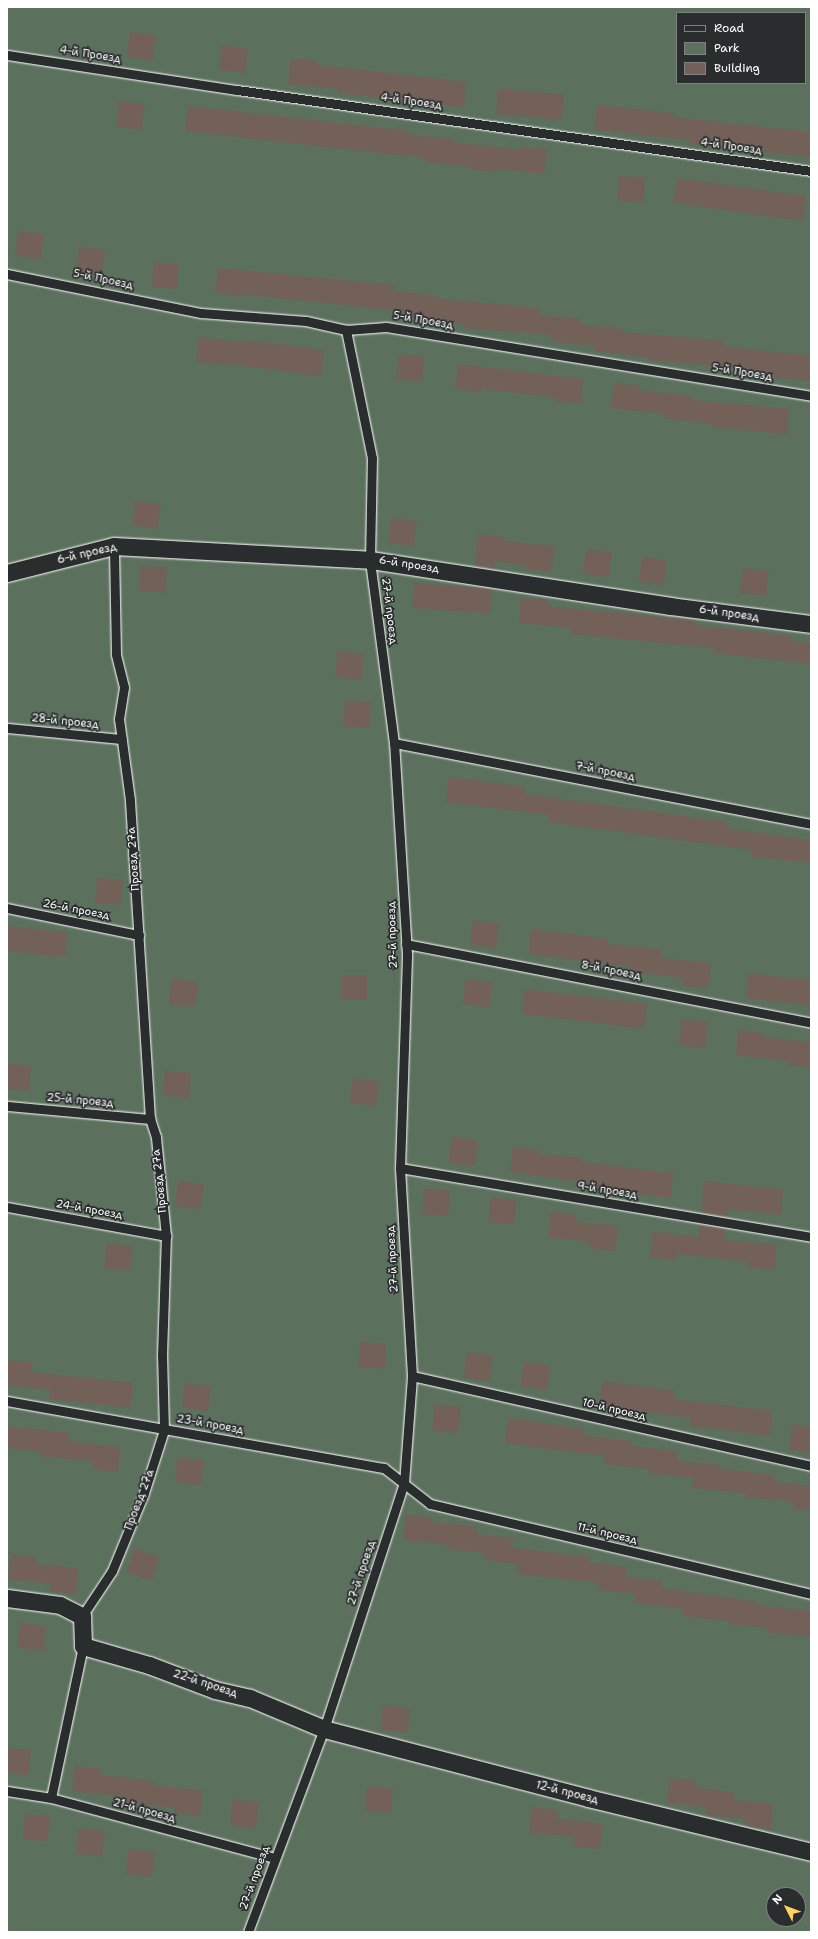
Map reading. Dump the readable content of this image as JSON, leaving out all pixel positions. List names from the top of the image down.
{
  "streets": {
    "street": ["6-й проезд", "22-й проезд", "12-й проезд"],
    "lane": [
      "4-й Проезд",
      "5-й Проезд",
      "27-й проезд",
      "28-й проезд",
      "7-й проезд",
      "Проезд 27а",
      "26-й проезд",
      "8-й проезд",
      "25-й проезд",
      "9-й проезд",
      "24-й проезд",
      "10-й проезд",
      "23-й проезд",
      "11-й проезд",
      "21-й проезд"
    ]
  },
  "crossings": [
    ["5-й Проезд", "27-й проезд"],
    ["6-й проезд", "27-й проезд"],
    ["6-й проезд", "Проезд 27а"],
    ["27-й проезд", "7-й проезд"],
    ["27-й проезд", "8-й проезд"],
    ["27-й проезд", "9-й проезд"],
    ["27-й проезд", "10-й проезд"],
    ["27-й проезд", "23-й проезд"],
    ["27-й проезд", "11-й проезд"],
    ["27-й проезд", "22-й проезд"],
    ["27-й проезд", "12-й проезд"],
    ["27-й проезд", "21-й проезд"],
    ["28-й проезд", "Проезд 27а"],
    ["Проезд 27а", "26-й проезд"],
    ["Проезд 27а", "25-й проезд"],
    ["Проезд 27а", "24-й проезд"],
    ["Проезд 27а", "23-й проезд"],
    ["23-й проезд", "11-й проезд"],
    ["22-й проезд", "12-й проезд"]
  ],
  "legend": ["Road", "Park", "Building"],
  "north": "top left"
}
